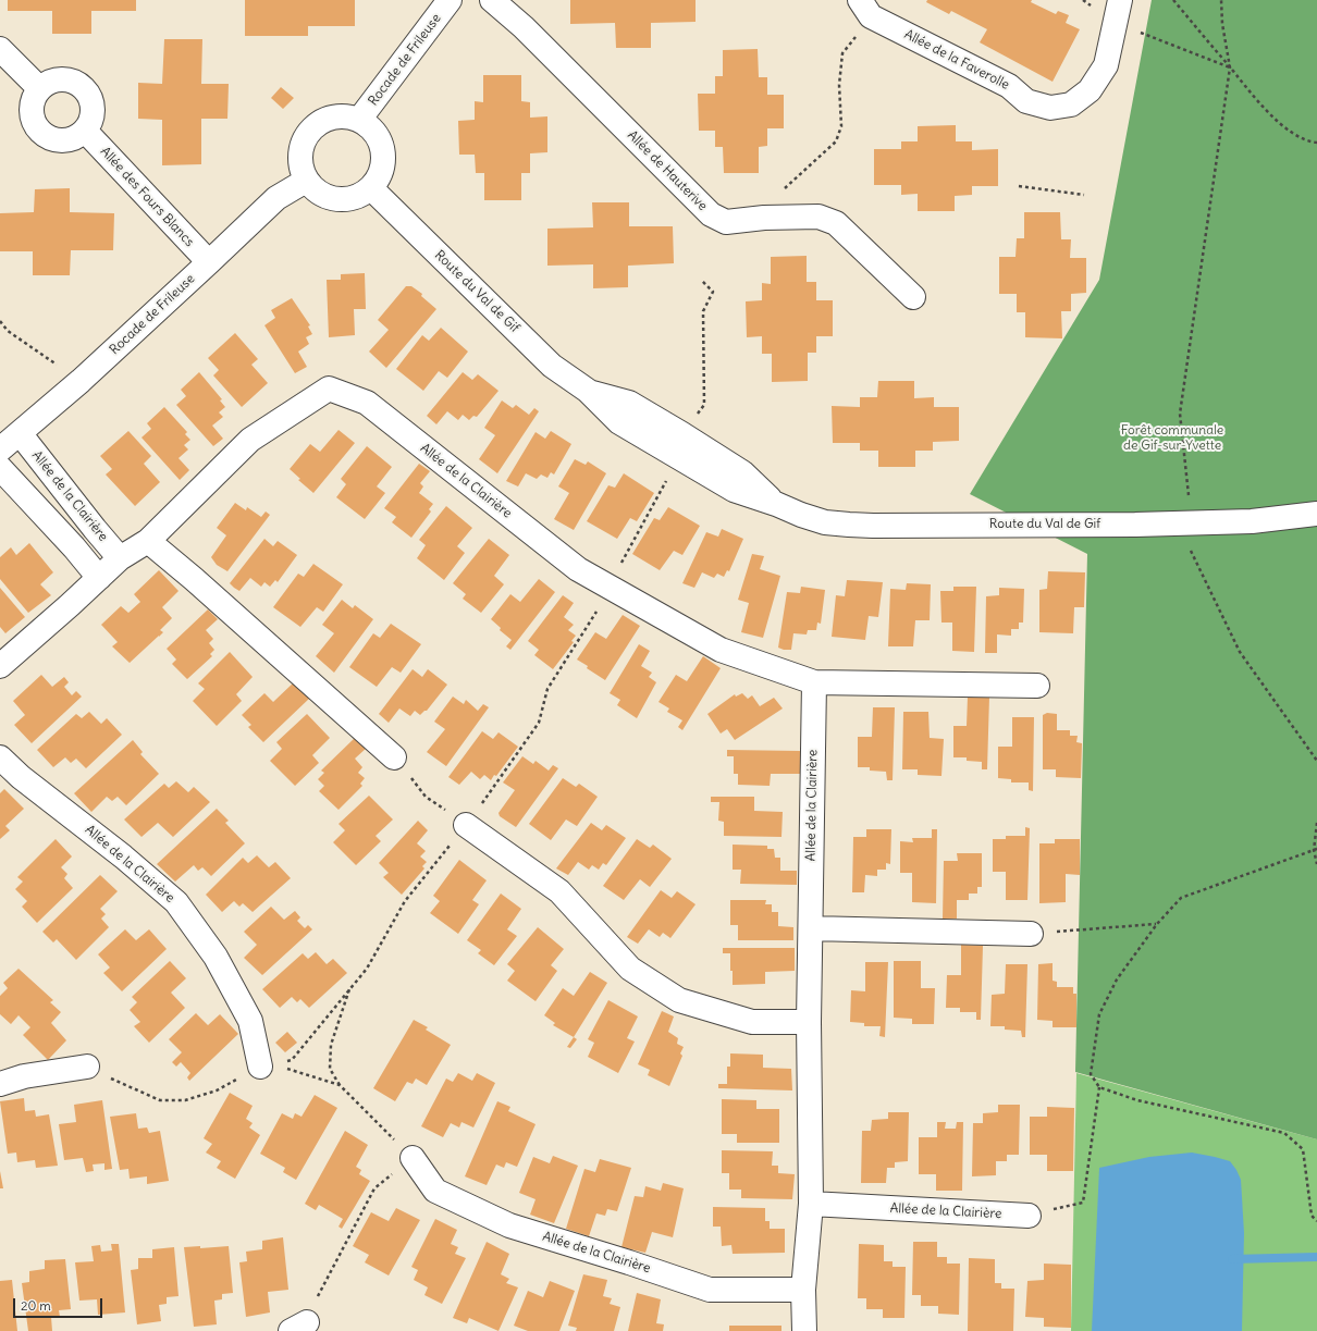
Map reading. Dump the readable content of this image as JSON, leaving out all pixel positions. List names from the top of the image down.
{
  "streets": {
    "street": [
      "Rocade de Frileuse",
      "Allée de la Faverolle",
      "Allée de Hauterive",
      "Allée des Fours Blancs",
      "Route du Val de Gif",
      "Allée de la Clairière"
    ]
  },
  "crossings": [
    ["Rocade de Frileuse", "Allée des Fours Blancs"],
    ["Rocade de Frileuse", "Route du Val de Gif"],
    ["Rocade de Frileuse", "Allée de la Clairière"]
  ],
  "parks": ["Forêt communale de Gif-sur-Yvette"],
  "scale_bar": "20 m"
}
